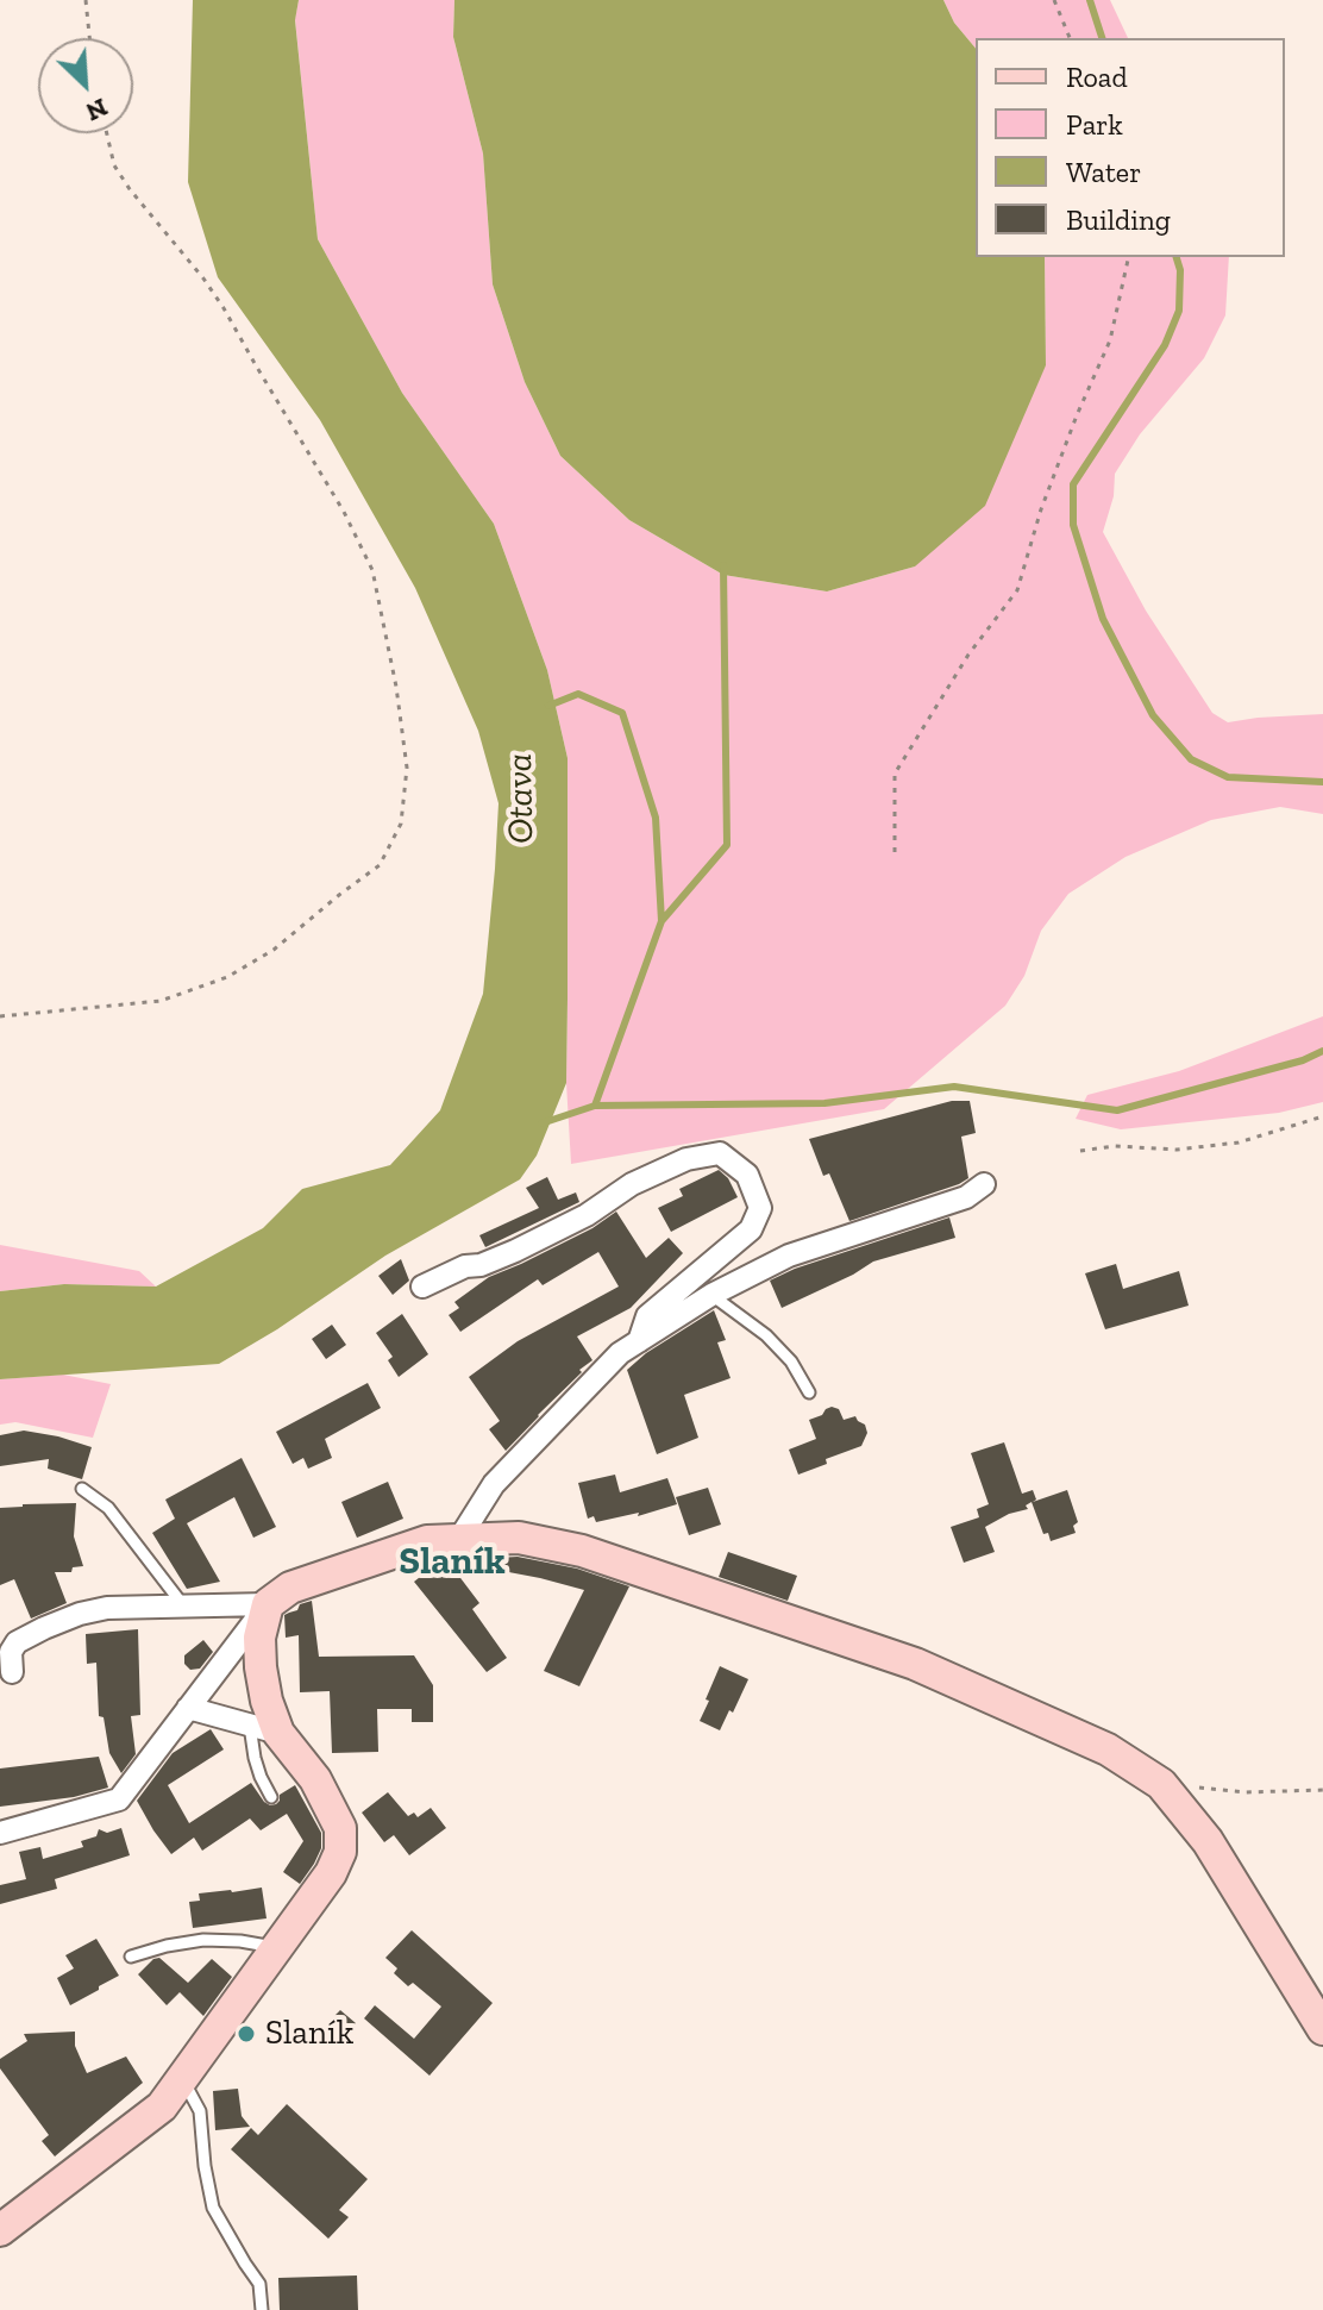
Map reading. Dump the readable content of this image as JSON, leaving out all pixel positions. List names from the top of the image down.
{
  "districts": ["Slaník"],
  "water": ["Otava"],
  "places": ["Slaník"],
  "legend": [
    "Road",
    "Park",
    "Water",
    "Building"
  ],
  "north": "bottom right"
}
